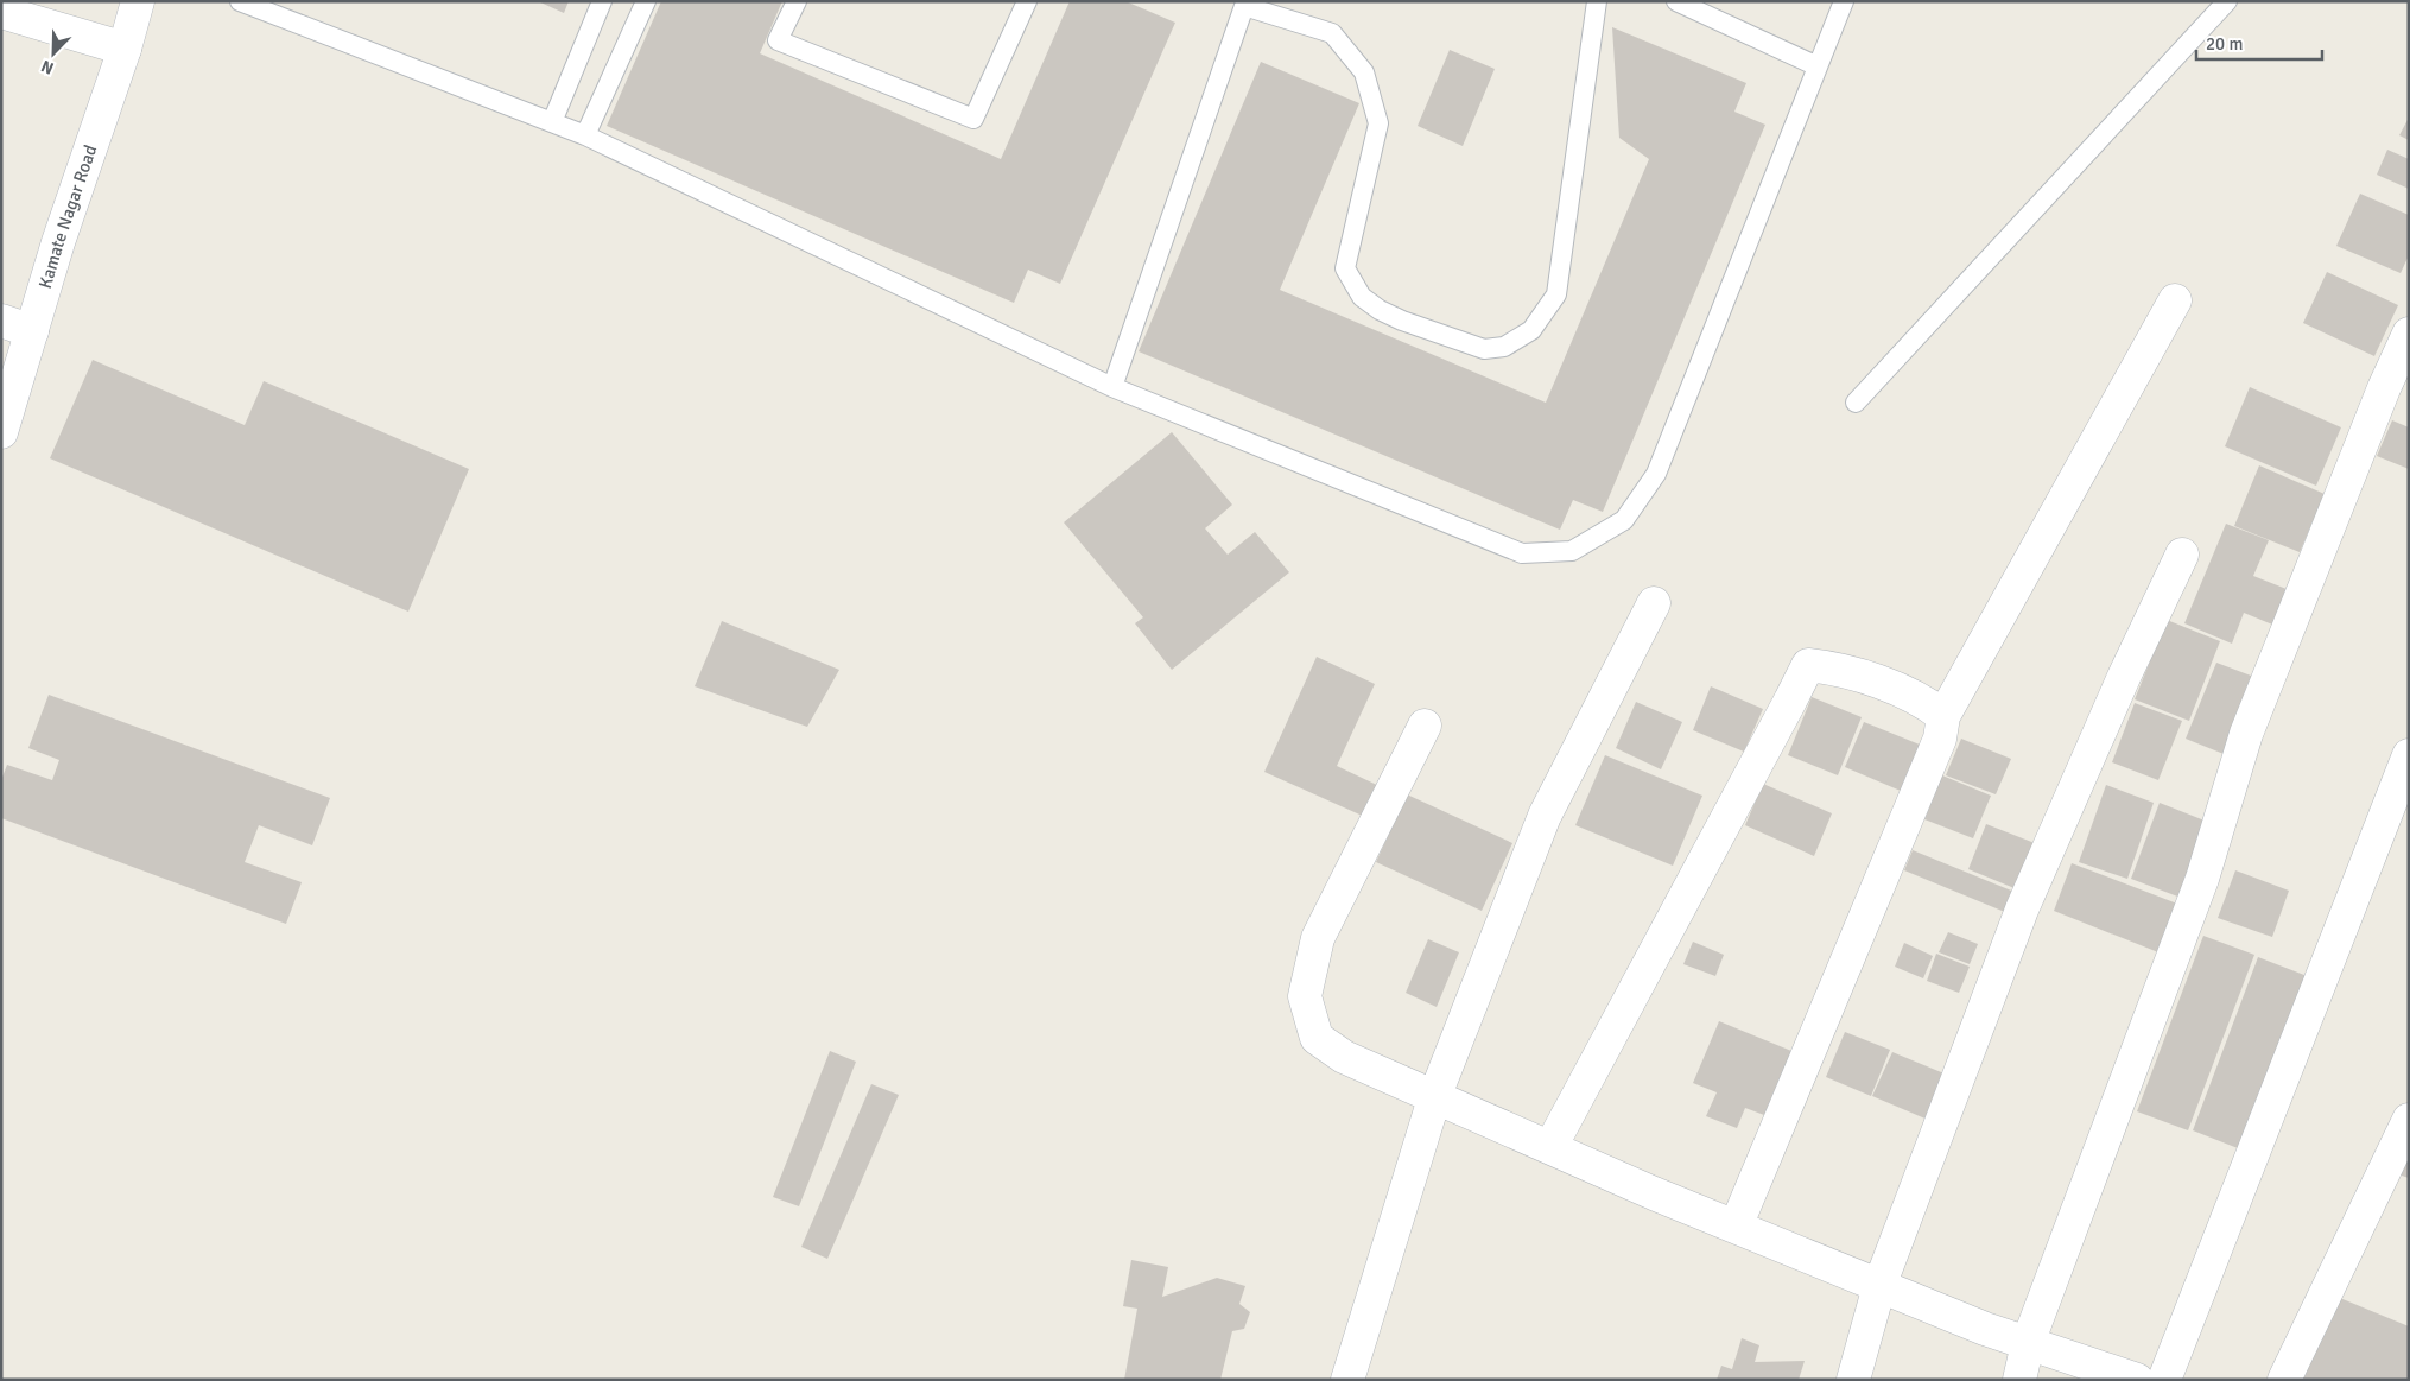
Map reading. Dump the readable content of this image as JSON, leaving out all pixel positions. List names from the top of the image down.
{
  "streets": {
    "street": ["Kamate Nagar Road"]
  },
  "scale_bar": "20 m",
  "north": "bottom left"
}
